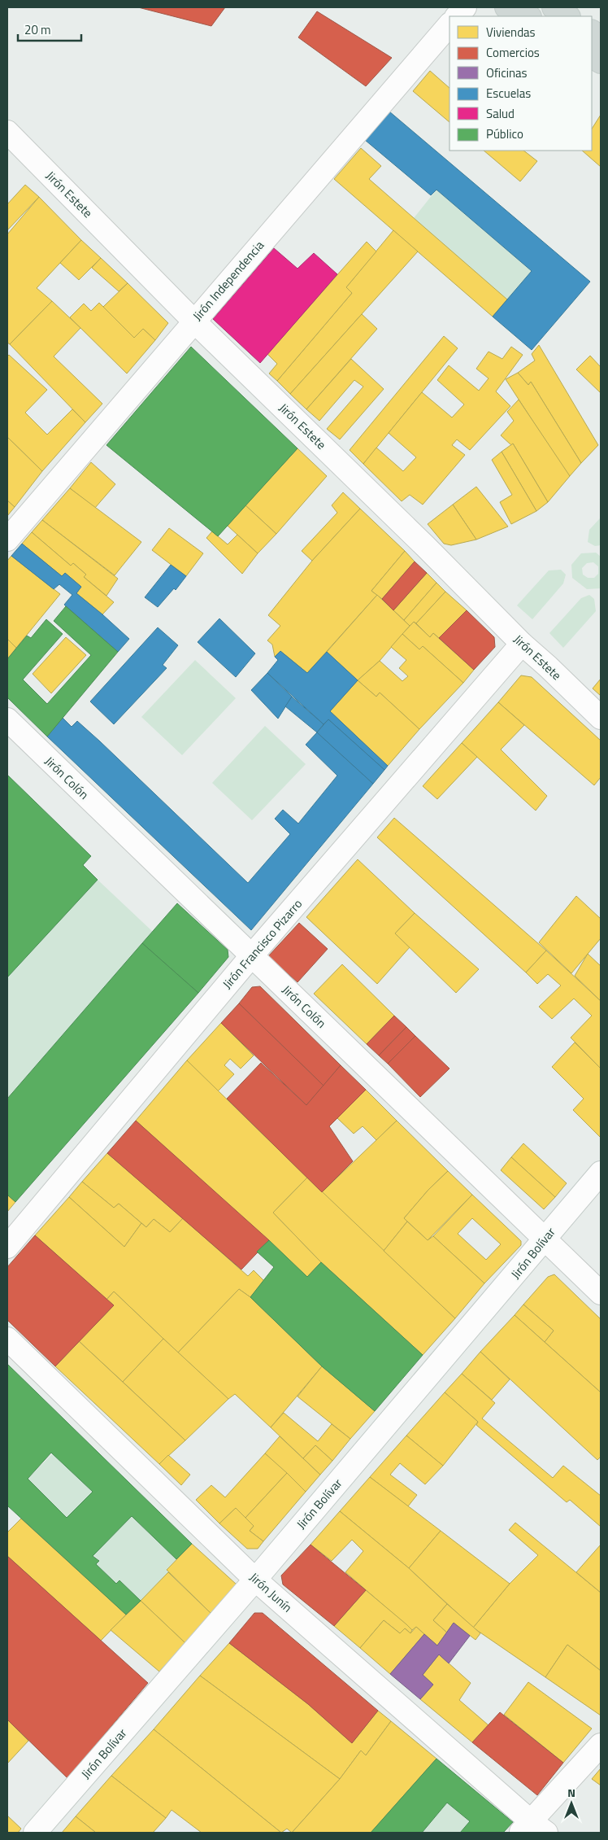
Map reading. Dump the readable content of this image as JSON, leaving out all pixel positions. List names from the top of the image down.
{
  "streets": {
    "street": [
      "Jirón Estete",
      "Jirón Independencia",
      "Jirón Colón",
      "Jirón Francisco Pizarro",
      "Jirón Bolívar",
      "Jirón Junín"
    ]
  },
  "crossings": [
    ["Jirón Estete", "Jirón Independencia"],
    ["Jirón Estete", "Jirón Francisco Pizarro"],
    ["Jirón Colón", "Jirón Francisco Pizarro"],
    ["Jirón Colón", "Jirón Bolívar"],
    ["Jirón Bolívar", "Jirón Junín"]
  ],
  "legend": [
    "Viviendas",
    "Comercios",
    "Oficinas",
    "Escuelas",
    "Salud",
    "Público"
  ],
  "scale_bar": "20 m",
  "north": "top"
}
